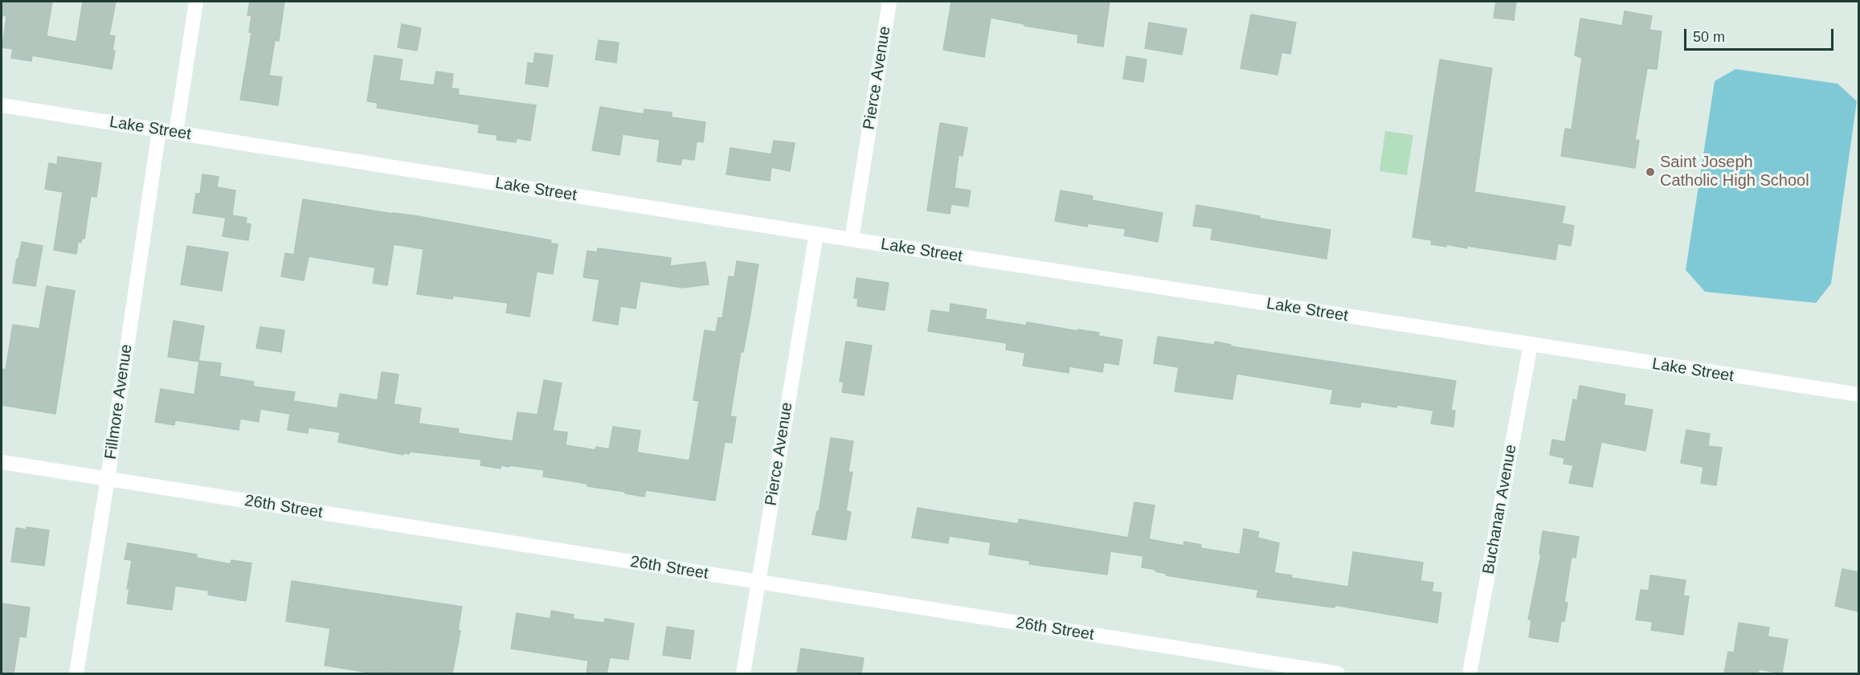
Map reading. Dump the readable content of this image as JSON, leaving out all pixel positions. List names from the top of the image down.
{
  "streets": {
    "street": [
      "Pierce Avenue",
      "Lake Street",
      "Fillmore Avenue",
      "26th Street",
      "Buchanan Avenue"
    ]
  },
  "crossings": [
    ["Pierce Avenue", "Lake Street"],
    ["Pierce Avenue", "26th Street"],
    ["Lake Street", "Fillmore Avenue"],
    ["Lake Street", "Buchanan Avenue"],
    ["Fillmore Avenue", "26th Street"]
  ],
  "places": ["Saint Joseph Catholic High School"],
  "scale_bar": "50 m"
}
